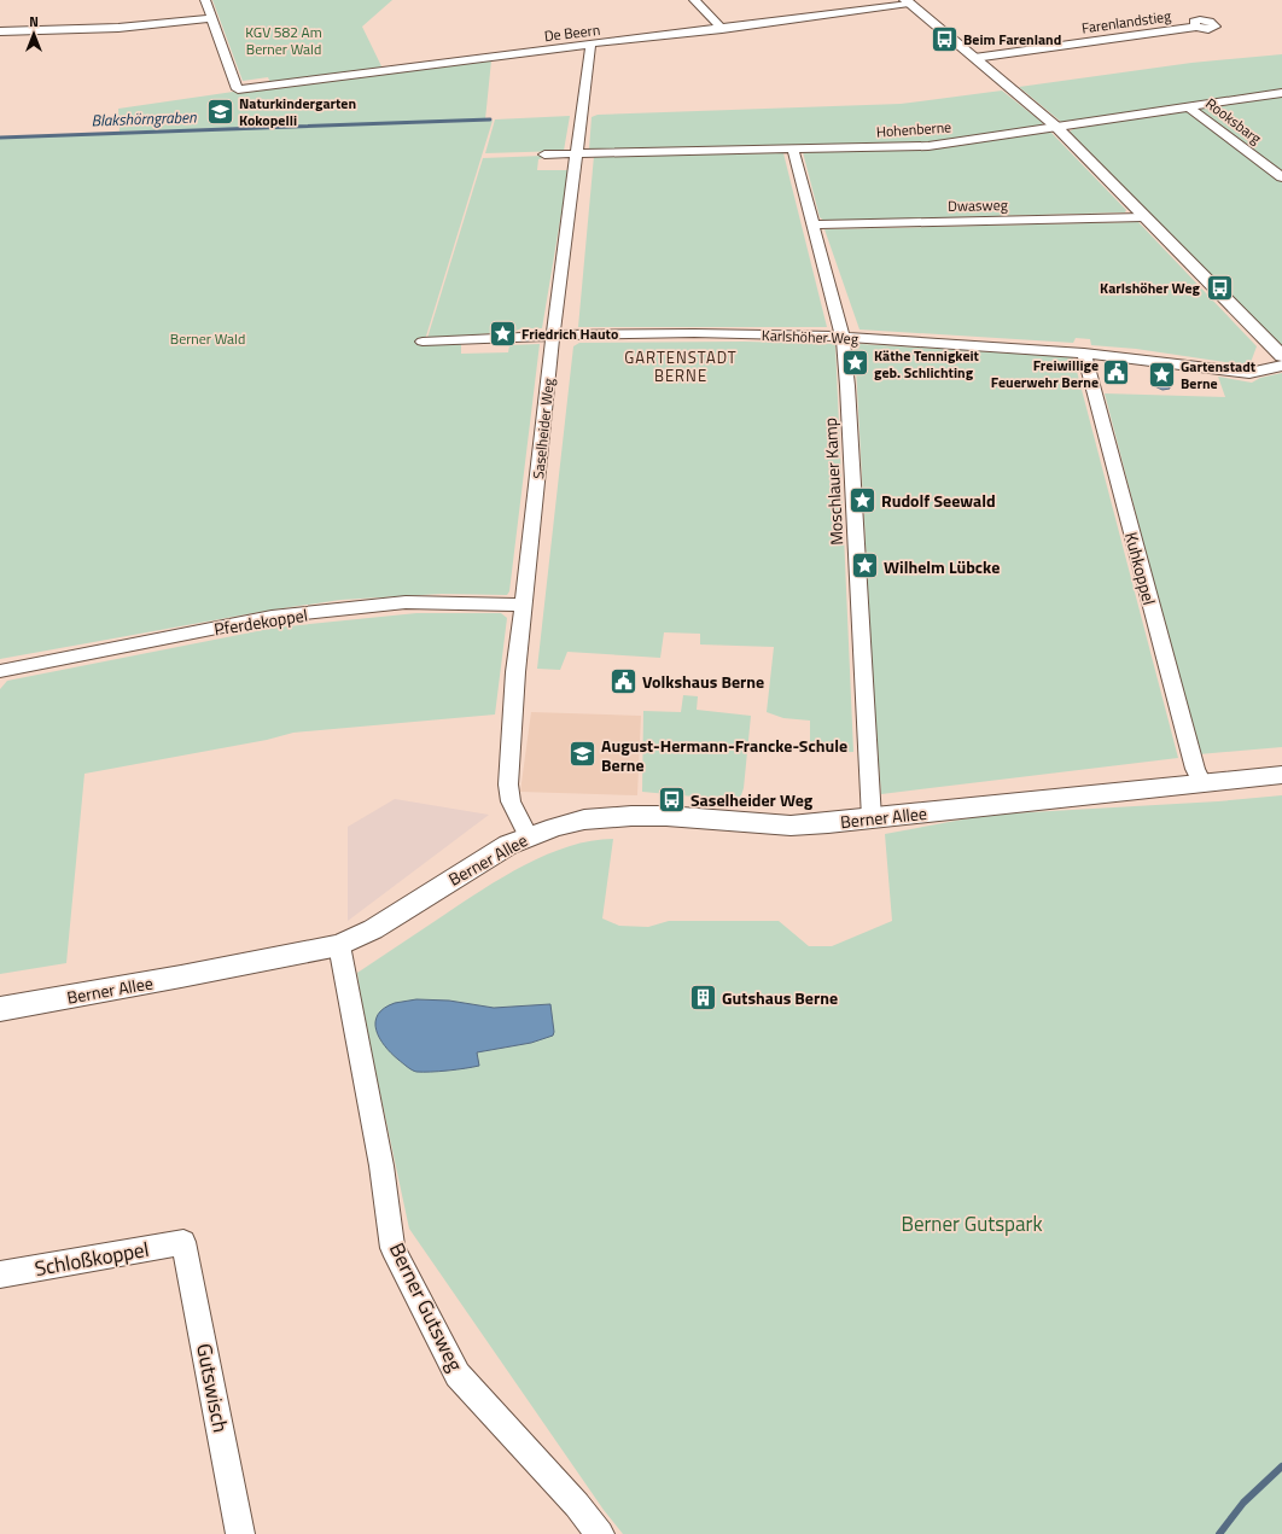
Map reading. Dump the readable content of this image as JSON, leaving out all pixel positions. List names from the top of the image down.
{
  "streets": {
    "street": [
      "Farenlandstieg",
      "De Beern",
      "Rooksbarg",
      "Hohenberne",
      "Dwasweg",
      "Karlshöher Weg",
      "Saselheider Weg",
      "Moschlauer Kamp",
      "Kuhkoppel",
      "Pferdekoppel",
      "Berner Allee",
      "Schloßkoppel",
      "Berner Gutsweg",
      "Gutswisch"
    ]
  },
  "crossings": [
    ["De Beern", "Saselheider Weg"],
    ["Rooksbarg", "Hohenberne"],
    ["Hohenberne", "Saselheider Weg"],
    ["Hohenberne", "Moschlauer Kamp"],
    ["Dwasweg", "Moschlauer Kamp"],
    ["Karlshöher Weg", "Saselheider Weg"],
    ["Karlshöher Weg", "Moschlauer Kamp"],
    ["Karlshöher Weg", "Kuhkoppel"],
    ["Saselheider Weg", "Pferdekoppel"],
    ["Saselheider Weg", "Berner Allee"],
    ["Moschlauer Kamp", "Berner Allee"],
    ["Kuhkoppel", "Berner Allee"],
    ["Berner Allee", "Berner Gutsweg"],
    ["Schloßkoppel", "Gutswisch"]
  ],
  "districts": ["GARTENSTADT BERNE"],
  "water": ["Blakshörngraben"],
  "parks": ["KGV 582 Am Berner Wald", "Berner Wald", "Berner Gutspark"],
  "places": {
    "bus stop": ["Beim Farenland", "Karlshöher Weg", "Saselheider Weg"],
    "school or university": ["Naturkindergarten Kokopelli", "August-Hermann-Francke-Schule Berne"],
    "place": [
      "Friedrich Hauto",
      "Käthe Tennigkeit geb. Schlichting",
      "Gartenstadt Berne",
      "Rudolf Seewald",
      "Wilhelm Lübcke"
    ],
    "public building": ["Freiwillige Feuerwehr Berne", "Volkshaus Berne"],
    "building": ["Gutshaus Berne"]
  },
  "north": "top"
}
